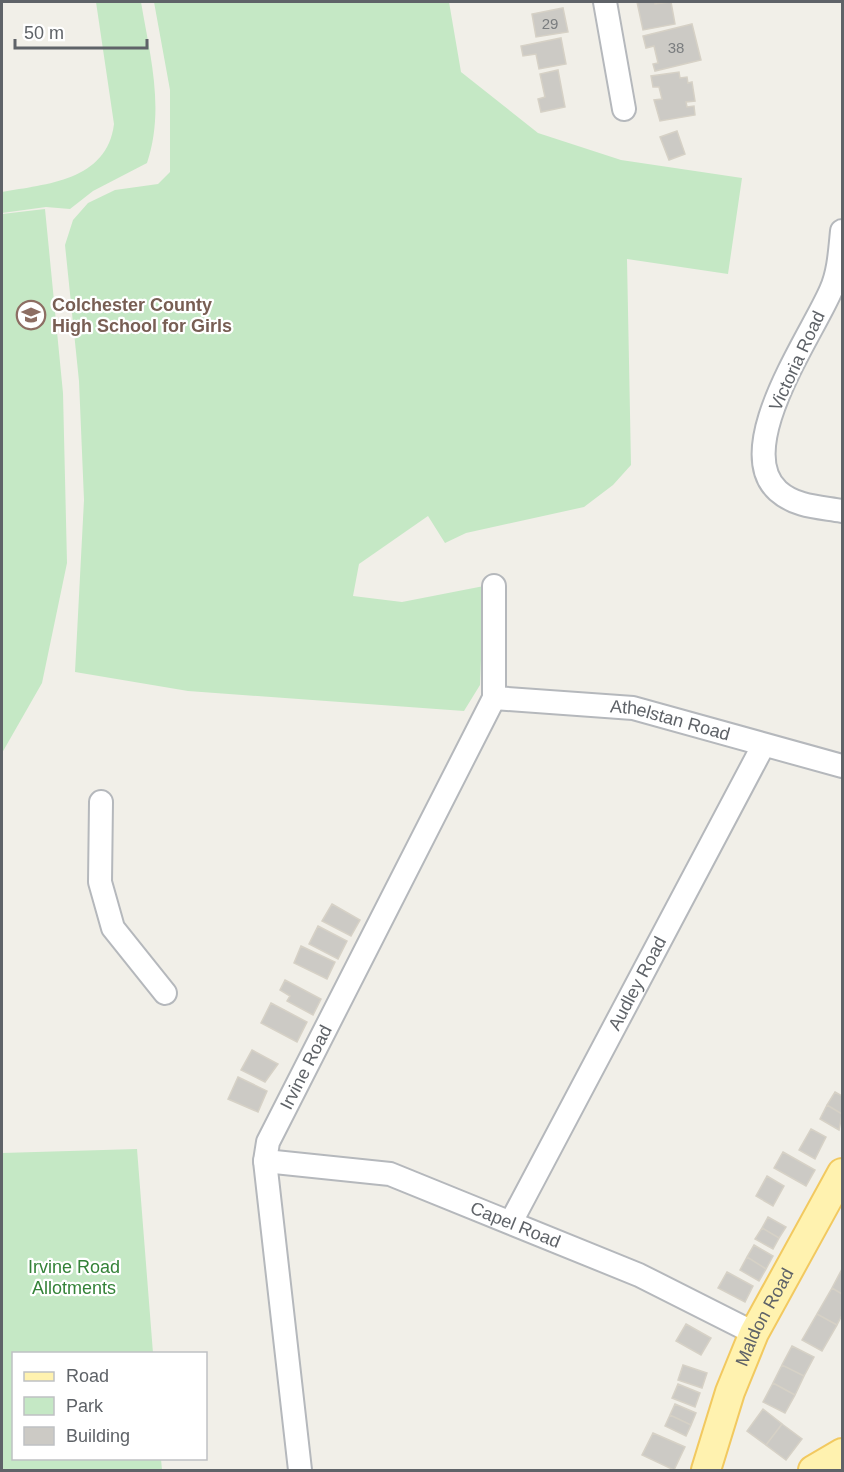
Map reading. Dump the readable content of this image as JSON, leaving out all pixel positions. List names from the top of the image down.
{
  "streets": {
    "main road": ["Maldon Road"],
    "street": [
      "Victoria Road",
      "Athelstan Road",
      "Audley Road",
      "Irvine Road",
      "Capel Road"
    ]
  },
  "crossings": [
    ["Athelstan Road", "Audley Road"],
    ["Athelstan Road", "Irvine Road"],
    ["Audley Road", "Capel Road"],
    ["Irvine Road", "Capel Road"],
    ["Capel Road", "Maldon Road"]
  ],
  "parks": ["Irvine Road Allotments"],
  "places": {
    "school or university": ["Colchester County High School for Girls"]
  },
  "house_numbers": ["29", "38"],
  "legend": ["Road", "Park", "Building"],
  "scale_bar": "50 m"
}
